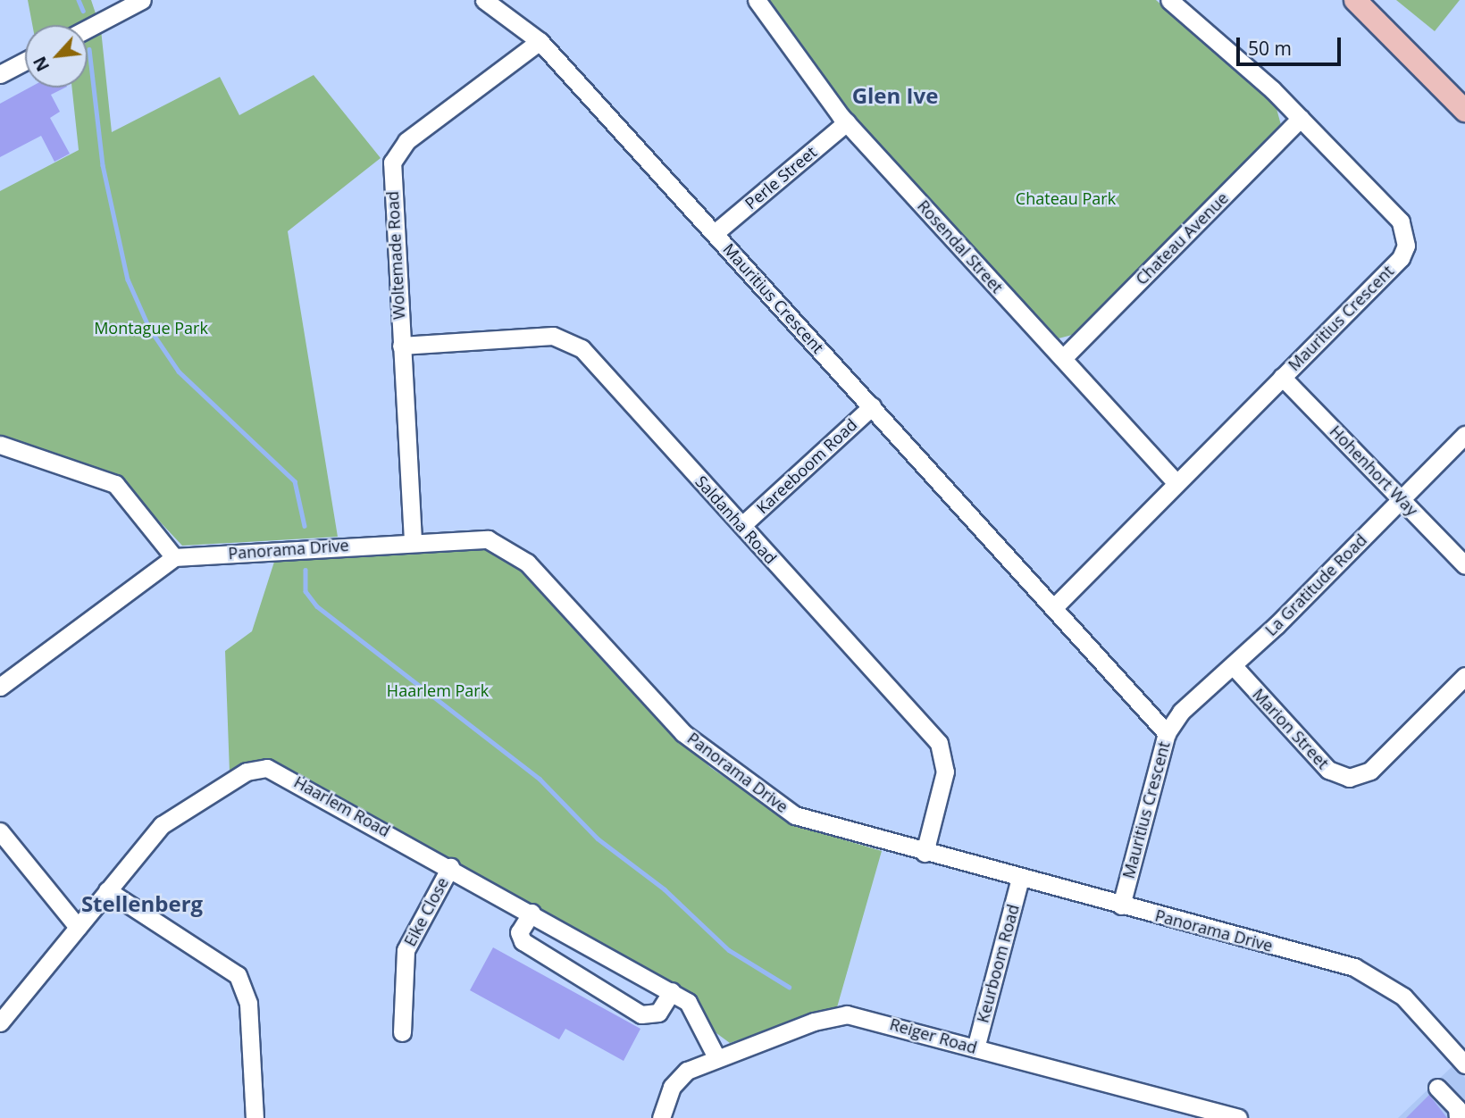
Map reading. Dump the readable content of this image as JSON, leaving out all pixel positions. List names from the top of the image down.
{
  "streets": {
    "street": [
      "Perle Street",
      "Chateau Avenue",
      "Rosendal Street",
      "Woltemade Road",
      "Mauritius Crescent",
      "Kareeboom Road",
      "Hohenhort Way",
      "Saldanha Road",
      "Panorama Drive",
      "La Gratitude Road",
      "Marion Street",
      "Haarlem Road",
      "Eike Close",
      "Keurboom Road",
      "Reiger Road"
    ]
  },
  "crossings": [
    ["Perle Street", "Rosendal Street"],
    ["Perle Street", "Mauritius Crescent"],
    ["Chateau Avenue", "Rosendal Street"],
    ["Chateau Avenue", "Mauritius Crescent"],
    ["Rosendal Street", "Mauritius Crescent"],
    ["Woltemade Road", "Mauritius Crescent"],
    ["Woltemade Road", "Saldanha Road"],
    ["Woltemade Road", "Panorama Drive"],
    ["Mauritius Crescent", "Kareeboom Road"],
    ["Mauritius Crescent", "Hohenhort Way"],
    ["Mauritius Crescent", "Panorama Drive"],
    ["Mauritius Crescent", "La Gratitude Road"],
    ["Kareeboom Road", "Saldanha Road"],
    ["Hohenhort Way", "La Gratitude Road"],
    ["Saldanha Road", "Panorama Drive"],
    ["Panorama Drive", "Keurboom Road"],
    ["La Gratitude Road", "Marion Street"],
    ["Haarlem Road", "Eike Close"],
    ["Haarlem Road", "Reiger Road"],
    ["Keurboom Road", "Reiger Road"]
  ],
  "districts": ["Glen Ive", "Stellenberg"],
  "parks": ["Chateau Park", "Montague Park", "Haarlem Park"],
  "scale_bar": "50 m",
  "north": "bottom left"
}
